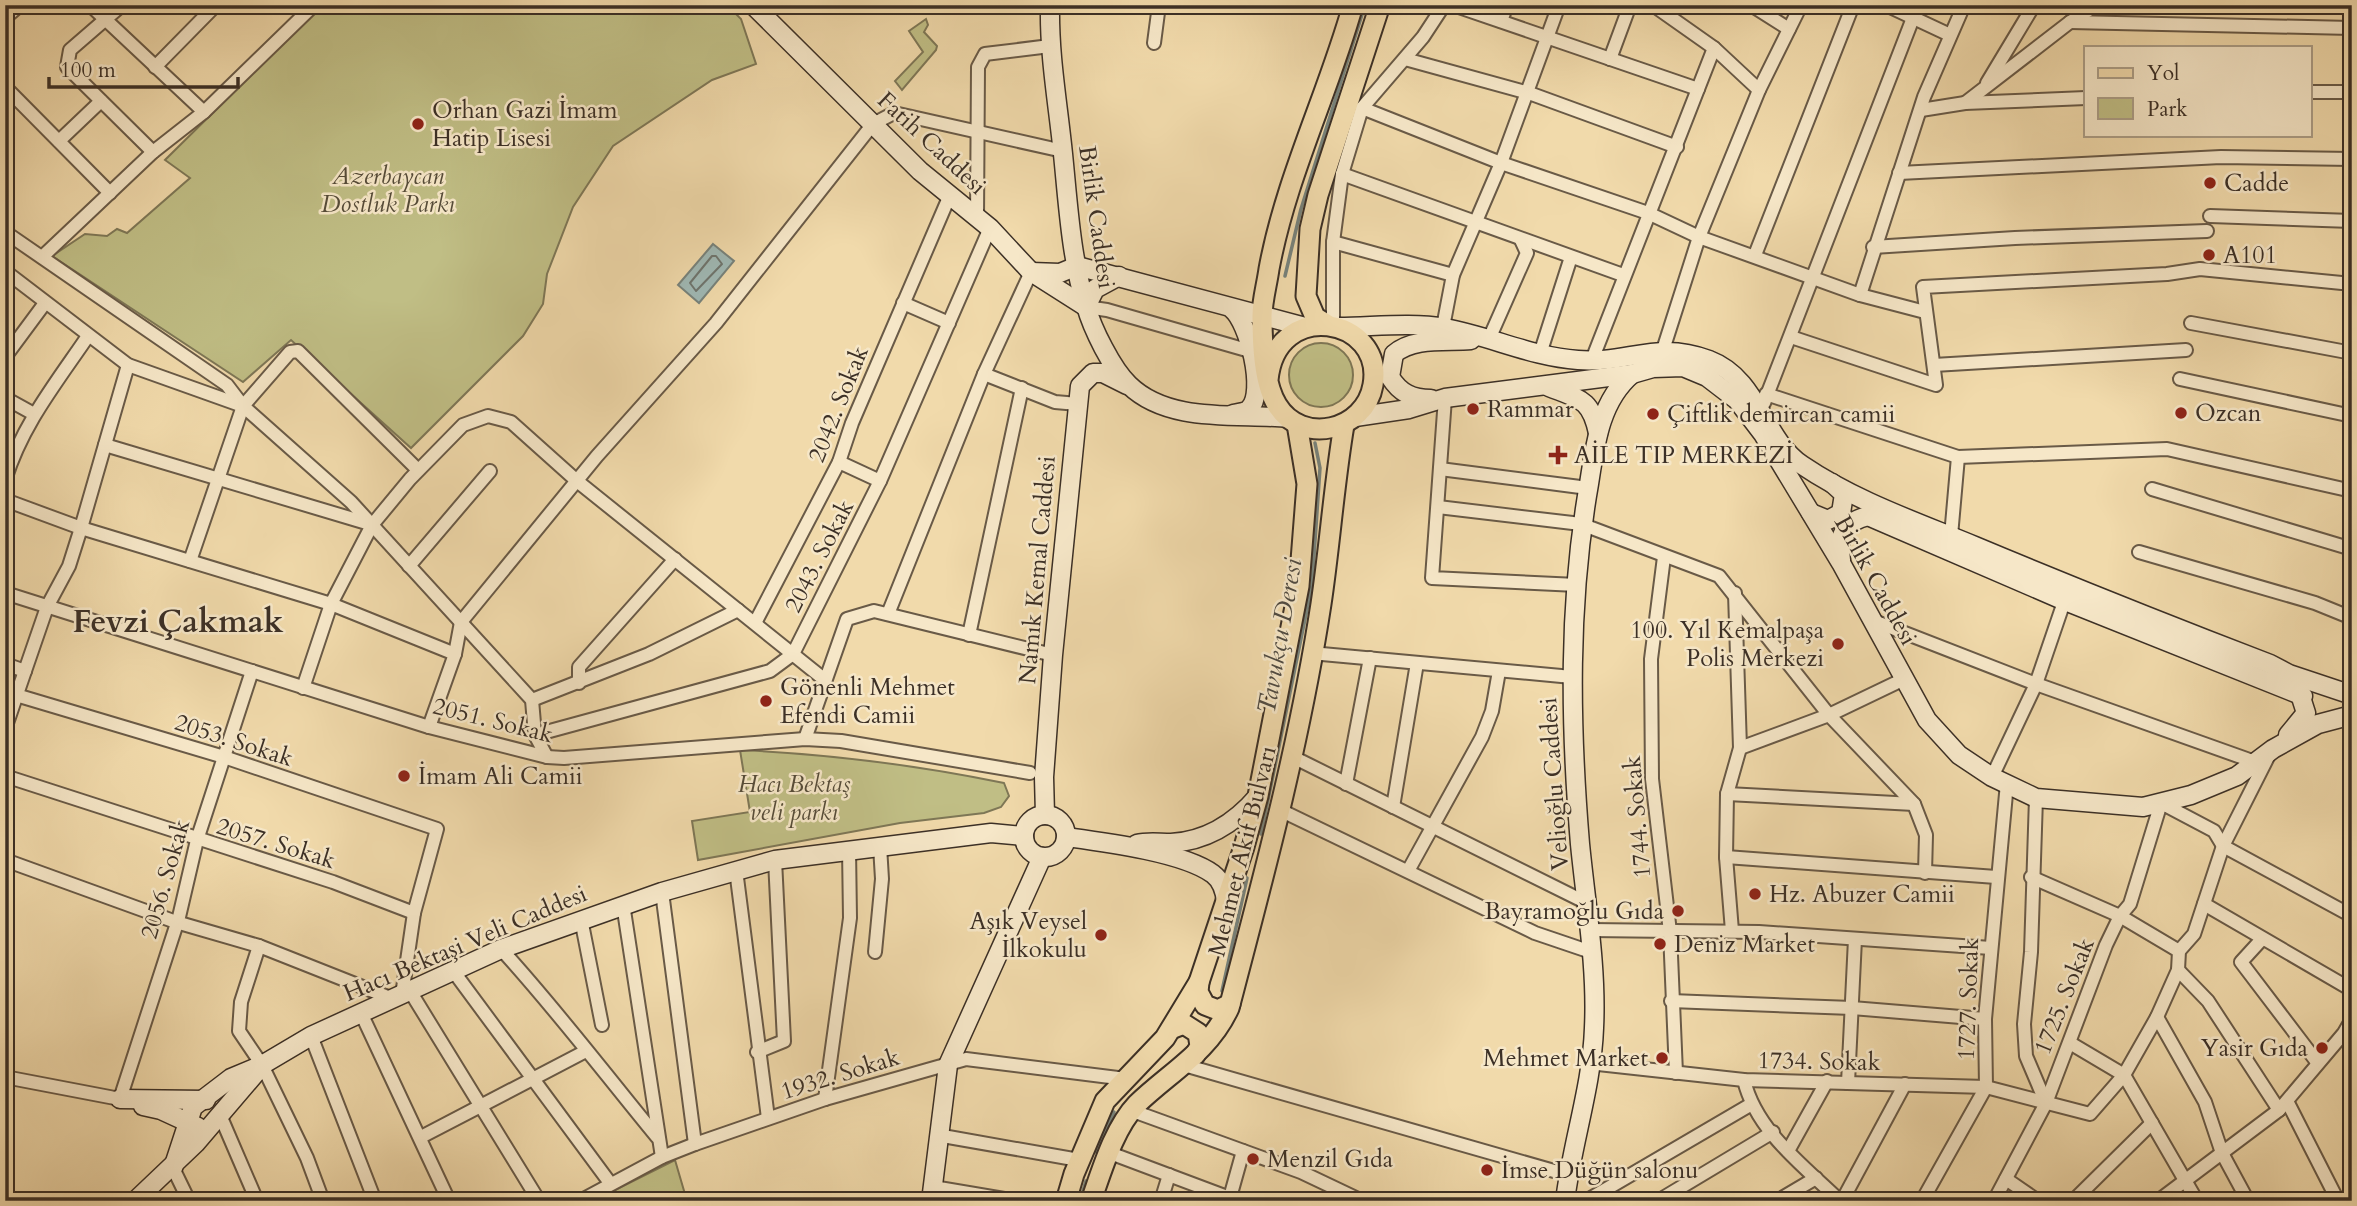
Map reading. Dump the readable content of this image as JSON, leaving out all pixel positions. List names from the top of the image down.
{
  "streets": {
    "main road": [
      "Fatih Caddesi",
      "Birlik Caddesi",
      "Namık Kemal Caddesi",
      "Velioğlu Caddesi",
      "Mehmet Akif Bulvarı",
      "Hacı Bektaşi Veli Caddesi"
    ],
    "street": [
      "2042. Sokak",
      "2043. Sokak",
      "2051. Sokak",
      "2053. Sokak",
      "1744. Sokak",
      "2057. Sokak",
      "2056. Sokak",
      "1725. Sokak",
      "1727. Sokak",
      "1734. Sokak",
      "1932. Sokak"
    ]
  },
  "crossings": [
    ["Fatih Caddesi", "Birlik Caddesi"],
    ["Fatih Caddesi", "2042. Sokak"],
    ["Fatih Caddesi", "2043. Sokak"],
    ["Birlik Caddesi", "Namık Kemal Caddesi"],
    ["Birlik Caddesi", "Velioğlu Caddesi"],
    ["Birlik Caddesi", "Mehmet Akif Bulvarı"],
    ["Birlik Caddesi", "1725. Sokak"],
    ["Birlik Caddesi", "1727. Sokak"],
    ["Namık Kemal Caddesi", "2051. Sokak"],
    ["Namık Kemal Caddesi", "Hacı Bektaşi Veli Caddesi"],
    ["2051. Sokak", "2056. Sokak"],
    ["2053. Sokak", "2057. Sokak"],
    ["2053. Sokak", "2056. Sokak"],
    ["Velioğlu Caddesi", "1734. Sokak"],
    ["1744. Sokak", "1734. Sokak"],
    ["2057. Sokak", "2056. Sokak"],
    ["Mehmet Akif Bulvarı", "1932. Sokak"],
    ["1725. Sokak", "1734. Sokak"],
    ["1727. Sokak", "1734. Sokak"]
  ],
  "districts": ["Fevzi Çakmak"],
  "water": ["Tavukçu Deresi"],
  "parks": ["Azerbaycan Dostluk Parkı", "Hacı Bektaş veli parkı"],
  "places": {
    "other": [
      "Orhan Gazi İmam Hatip Lisesi",
      "Cadde",
      "A101",
      "Rammar",
      "Ozcan",
      "Çiftlik demircan camii",
      "100. Yıl Kemalpaşa Polis Merkezi",
      "Gönenli Mehmet Efendi Camii",
      "İmam Ali Camii",
      "Hz. Abuzer Camii",
      "Bayramoğlu Gıda",
      "Aşık Veysel İlkokulu",
      "Deniz Market",
      "Yasir Gıda",
      "Mehmet Market",
      "Menzil Gıda",
      "İmse Düğün salonu"
    ],
    "health": ["AİLE TIP MERKEZİ"]
  },
  "legend": ["Yol", "Park"],
  "scale_bar": "100 m"
}
